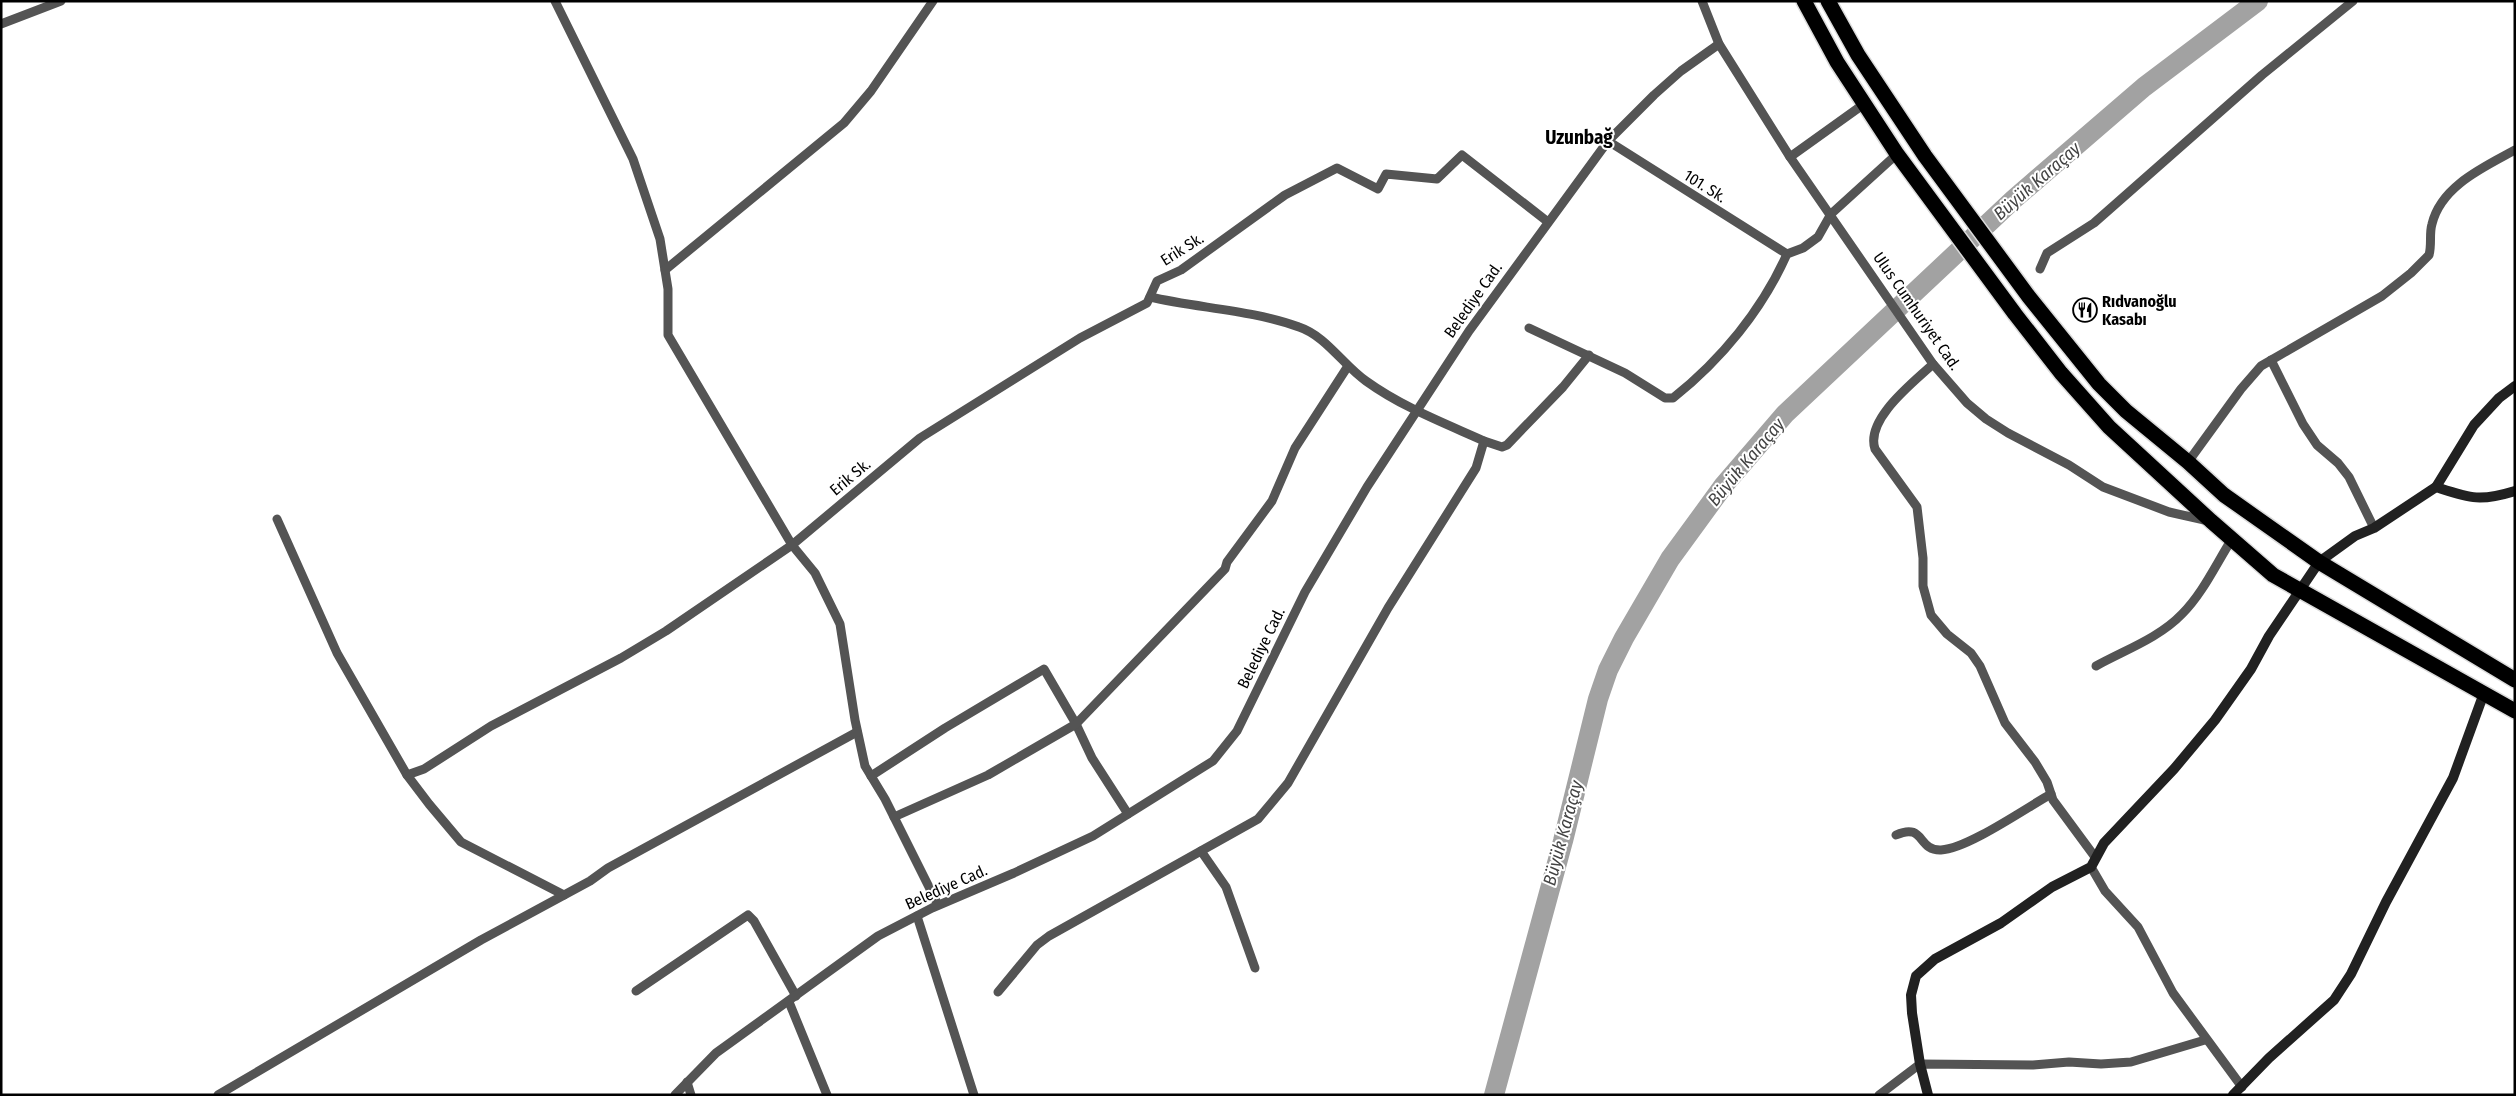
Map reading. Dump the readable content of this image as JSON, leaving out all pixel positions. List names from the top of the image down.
{
  "streets": {
    "street": [
      "101. Sk.",
      "Erik Sk.",
      "Belediye Cad.",
      "Ulus Cumhuriyet Cad."
    ]
  },
  "crossings": [
    ["101. Sk.", "Belediye Cad."],
    ["Erik Sk.", "Belediye Cad."],
    ["Belediye Cad.", "Ulus Cumhuriyet Cad."]
  ],
  "districts": ["Uzunbağ"],
  "water": ["Büyük Karaçay"],
  "places": {
    "restaurant": ["Rıdvanoğlu Kasabı"]
  }
}
